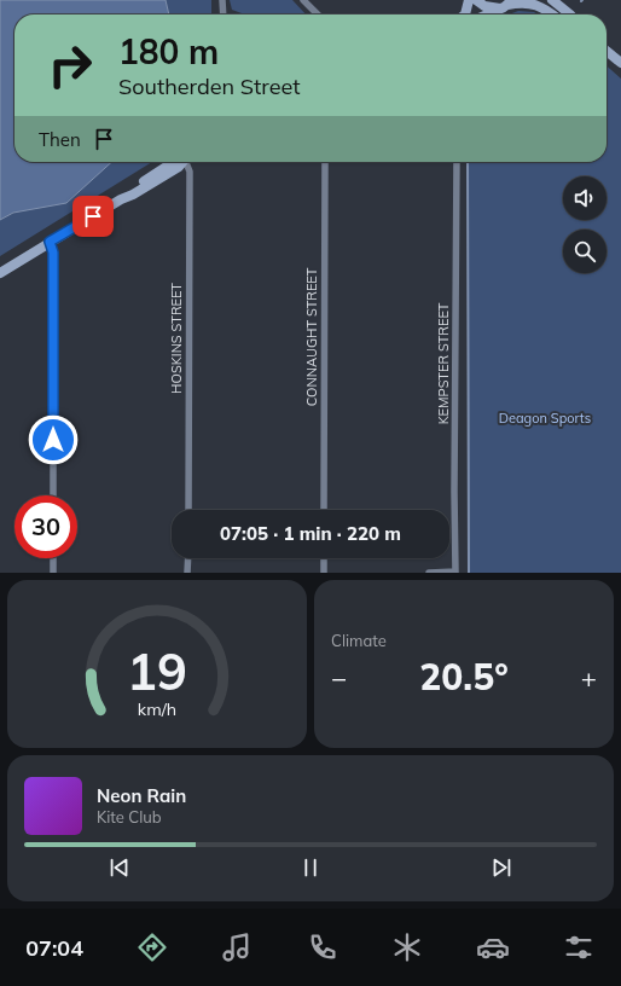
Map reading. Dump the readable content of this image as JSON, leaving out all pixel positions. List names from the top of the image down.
{
  "streets": {
    "street": ["CONNAUGHT STREET", "HOSKINS STREET", "KEMPSTER STREET"]
  },
  "parks": ["Deagon Sports"],
  "page": {
    "turn": ["180 m", "Southerden Street"],
    "then": "Then",
    "limit": "30",
    "trip": "07:05 · 1 min · 220 m",
    "tile": "Climate",
    "heat": ["−", "20.5°", "+"],
    "song": ["Neon Rain", "Kite Club"],
    "tabs": "07:04",
    "gauge": ["19", "km/h"]
  }
}
